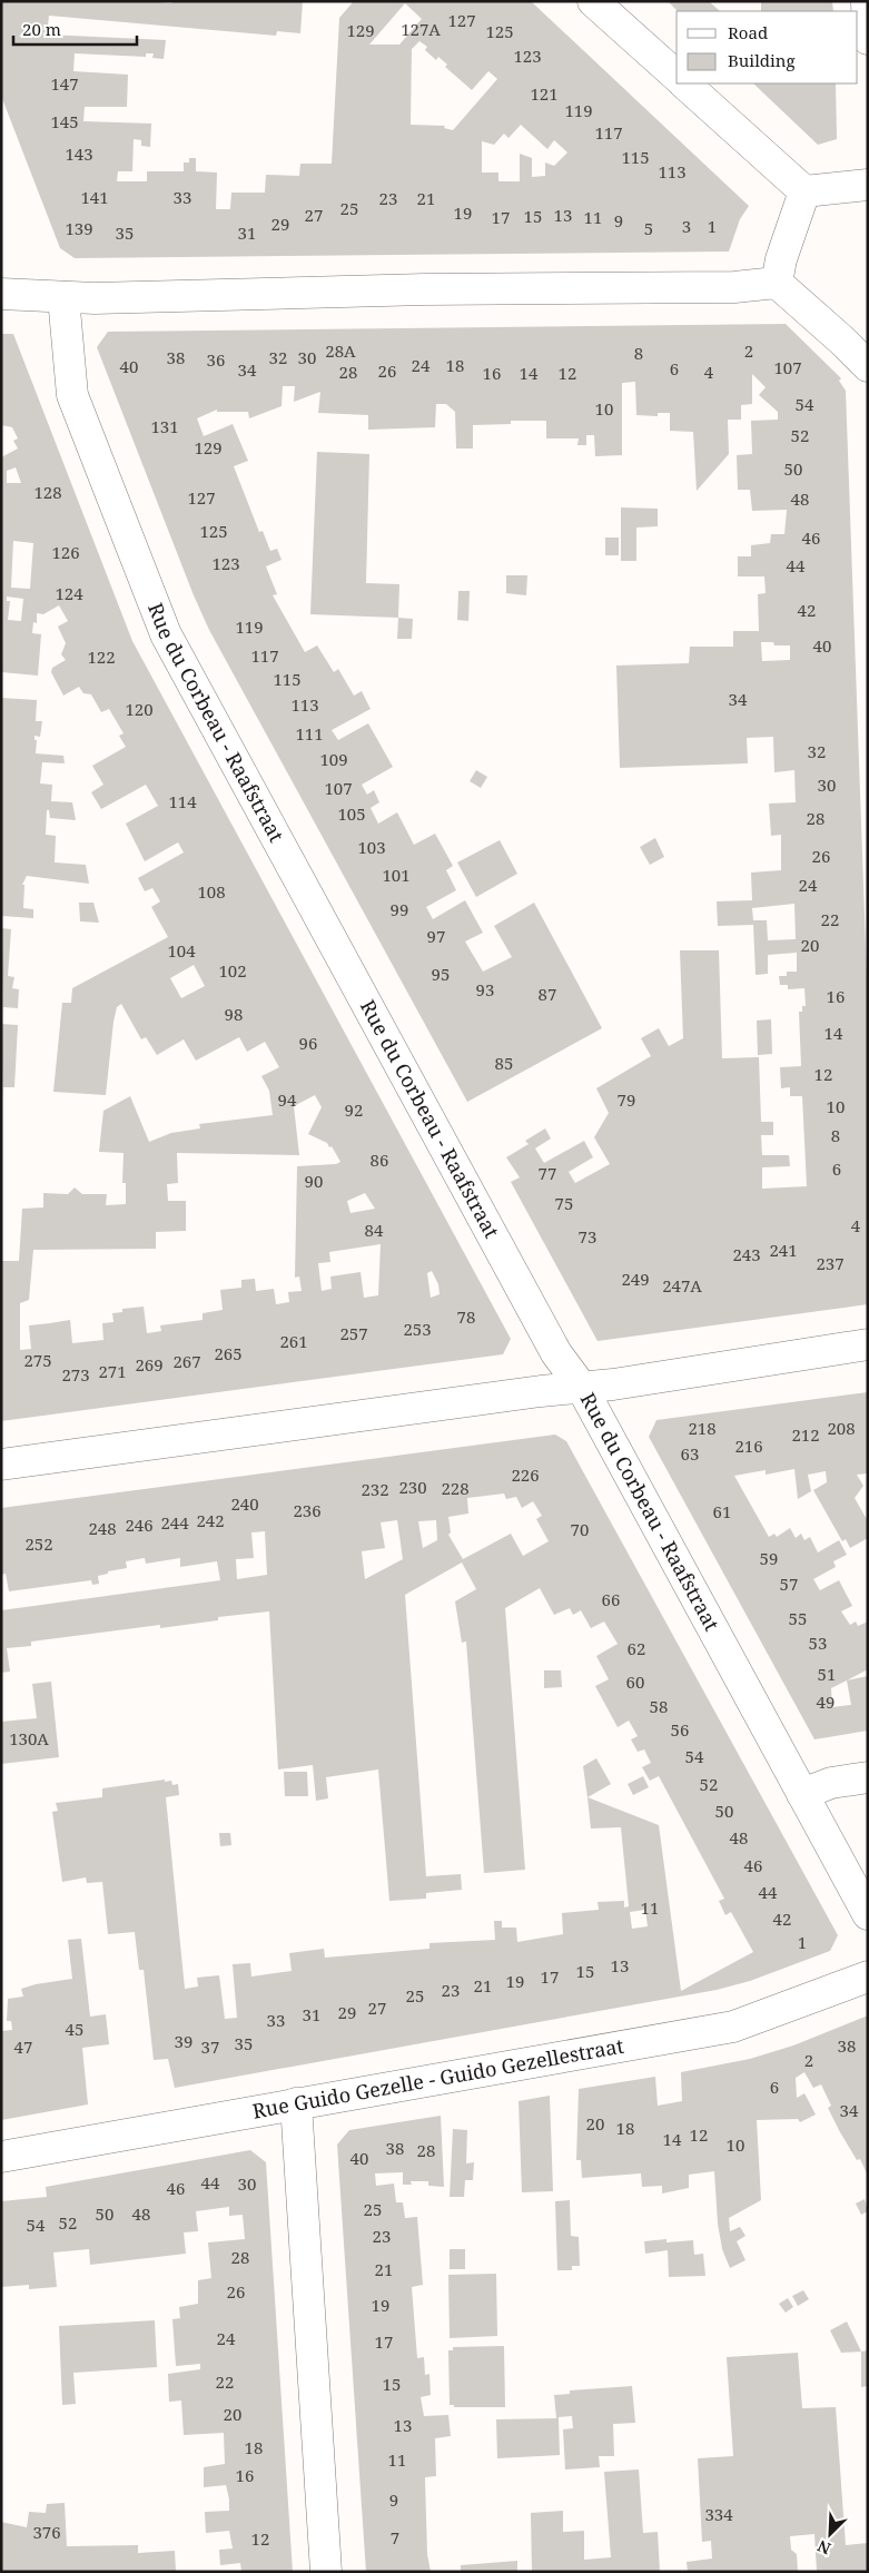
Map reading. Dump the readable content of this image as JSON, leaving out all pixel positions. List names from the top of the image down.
{
  "streets": {
    "street": ["Rue du Corbeau - Raafstraat", "Rue Guido Gezelle - Guido Gezellestraat"]
  },
  "house_numbers": [
    "127",
    "127A",
    "129",
    "125",
    "123",
    "147",
    "121",
    "119",
    "145",
    "117",
    "143",
    "115",
    "113",
    "141",
    "33",
    "23",
    "21",
    "25",
    "19",
    "27",
    "13",
    "15",
    "17",
    "11",
    "9",
    "29",
    "3",
    "1",
    "139",
    "5",
    "35",
    "31",
    "28A",
    "2",
    "8",
    "38",
    "32",
    "30",
    "36",
    "24",
    "18",
    "40",
    "107",
    "6",
    "34",
    "26",
    "28",
    "4",
    "16",
    "14",
    "12",
    "54",
    "10",
    "131",
    "52",
    "129",
    "50",
    "128",
    "127",
    "48",
    "125",
    "46",
    "126",
    "123",
    "44",
    "124",
    "42",
    "119",
    "40",
    "117",
    "122",
    "115",
    "34",
    "113",
    "120",
    "111",
    "32",
    "109",
    "30",
    "107",
    "114",
    "105",
    "28",
    "103",
    "26",
    "101",
    "24",
    "108",
    "99",
    "22",
    "97",
    "20",
    "104",
    "102",
    "95",
    "93",
    "87",
    "16",
    "98",
    "14",
    "96",
    "85",
    "12",
    "94",
    "79",
    "10",
    "92",
    "8",
    "86",
    "6",
    "77",
    "90",
    "75",
    "4",
    "84",
    "73",
    "241",
    "243",
    "237",
    "249",
    "247A",
    "78",
    "253",
    "257",
    "261",
    "265",
    "275",
    "267",
    "269",
    "271",
    "273",
    "218",
    "208",
    "212",
    "216",
    "63",
    "226",
    "230",
    "228",
    "232",
    "240",
    "236",
    "61",
    "242",
    "244",
    "246",
    "248",
    "70",
    "252",
    "59",
    "57",
    "66",
    "55",
    "53",
    "62",
    "51",
    "60",
    "49",
    "58",
    "56",
    "130A",
    "54",
    "52",
    "50",
    "48",
    "46",
    "44",
    "11",
    "42",
    "1",
    "13",
    "15",
    "17",
    "19",
    "21",
    "23",
    "25",
    "27",
    "29",
    "31",
    "33",
    "45",
    "39",
    "35",
    "38",
    "47",
    "37",
    "2",
    "6",
    "34",
    "20",
    "18",
    "12",
    "14",
    "10",
    "38",
    "28",
    "40",
    "44",
    "30",
    "46",
    "25",
    "50",
    "48",
    "52",
    "54",
    "23",
    "28",
    "21",
    "26",
    "19",
    "24",
    "17",
    "22",
    "15",
    "20",
    "13",
    "18",
    "11",
    "16",
    "9",
    "334",
    "376",
    "7",
    "12"
  ],
  "legend": ["Road", "Building"],
  "scale_bar": "20 m",
  "north": "bottom left"
}
